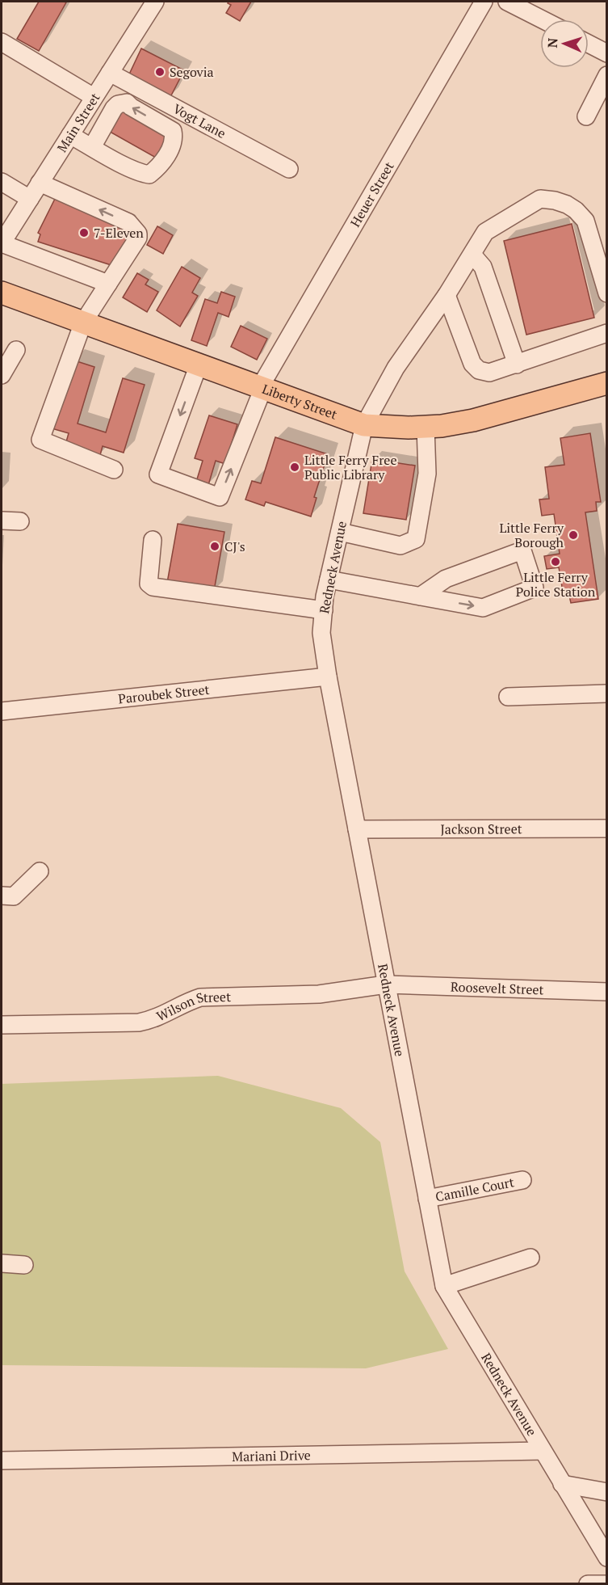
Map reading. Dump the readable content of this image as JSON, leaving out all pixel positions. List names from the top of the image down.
{
  "streets": {
    "main road": ["Liberty Street"],
    "street": [
      "Vogt Lane",
      "Main Street",
      "Heuer Street",
      "Redneck Avenue",
      "Paroubek Street",
      "Jackson Street",
      "Roosevelt Street",
      "Wilson Street",
      "Camille Court",
      "Mariani Drive"
    ]
  },
  "crossings": [
    ["Vogt Lane", "Main Street"],
    ["Heuer Street", "Liberty Street"],
    ["Liberty Street", "Redneck Avenue"],
    ["Redneck Avenue", "Paroubek Street"],
    ["Redneck Avenue", "Jackson Street"],
    ["Redneck Avenue", "Roosevelt Street"],
    ["Redneck Avenue", "Wilson Street"],
    ["Redneck Avenue", "Camille Court"],
    ["Redneck Avenue", "Mariani Drive"],
    ["Roosevelt Street", "Wilson Street"]
  ],
  "places": [
    "Segovia",
    "7-Eleven",
    "Little Ferry Free Public Library",
    "Little Ferry Borough",
    "CJ's",
    "Little Ferry Police Station"
  ],
  "north": "left"
}
